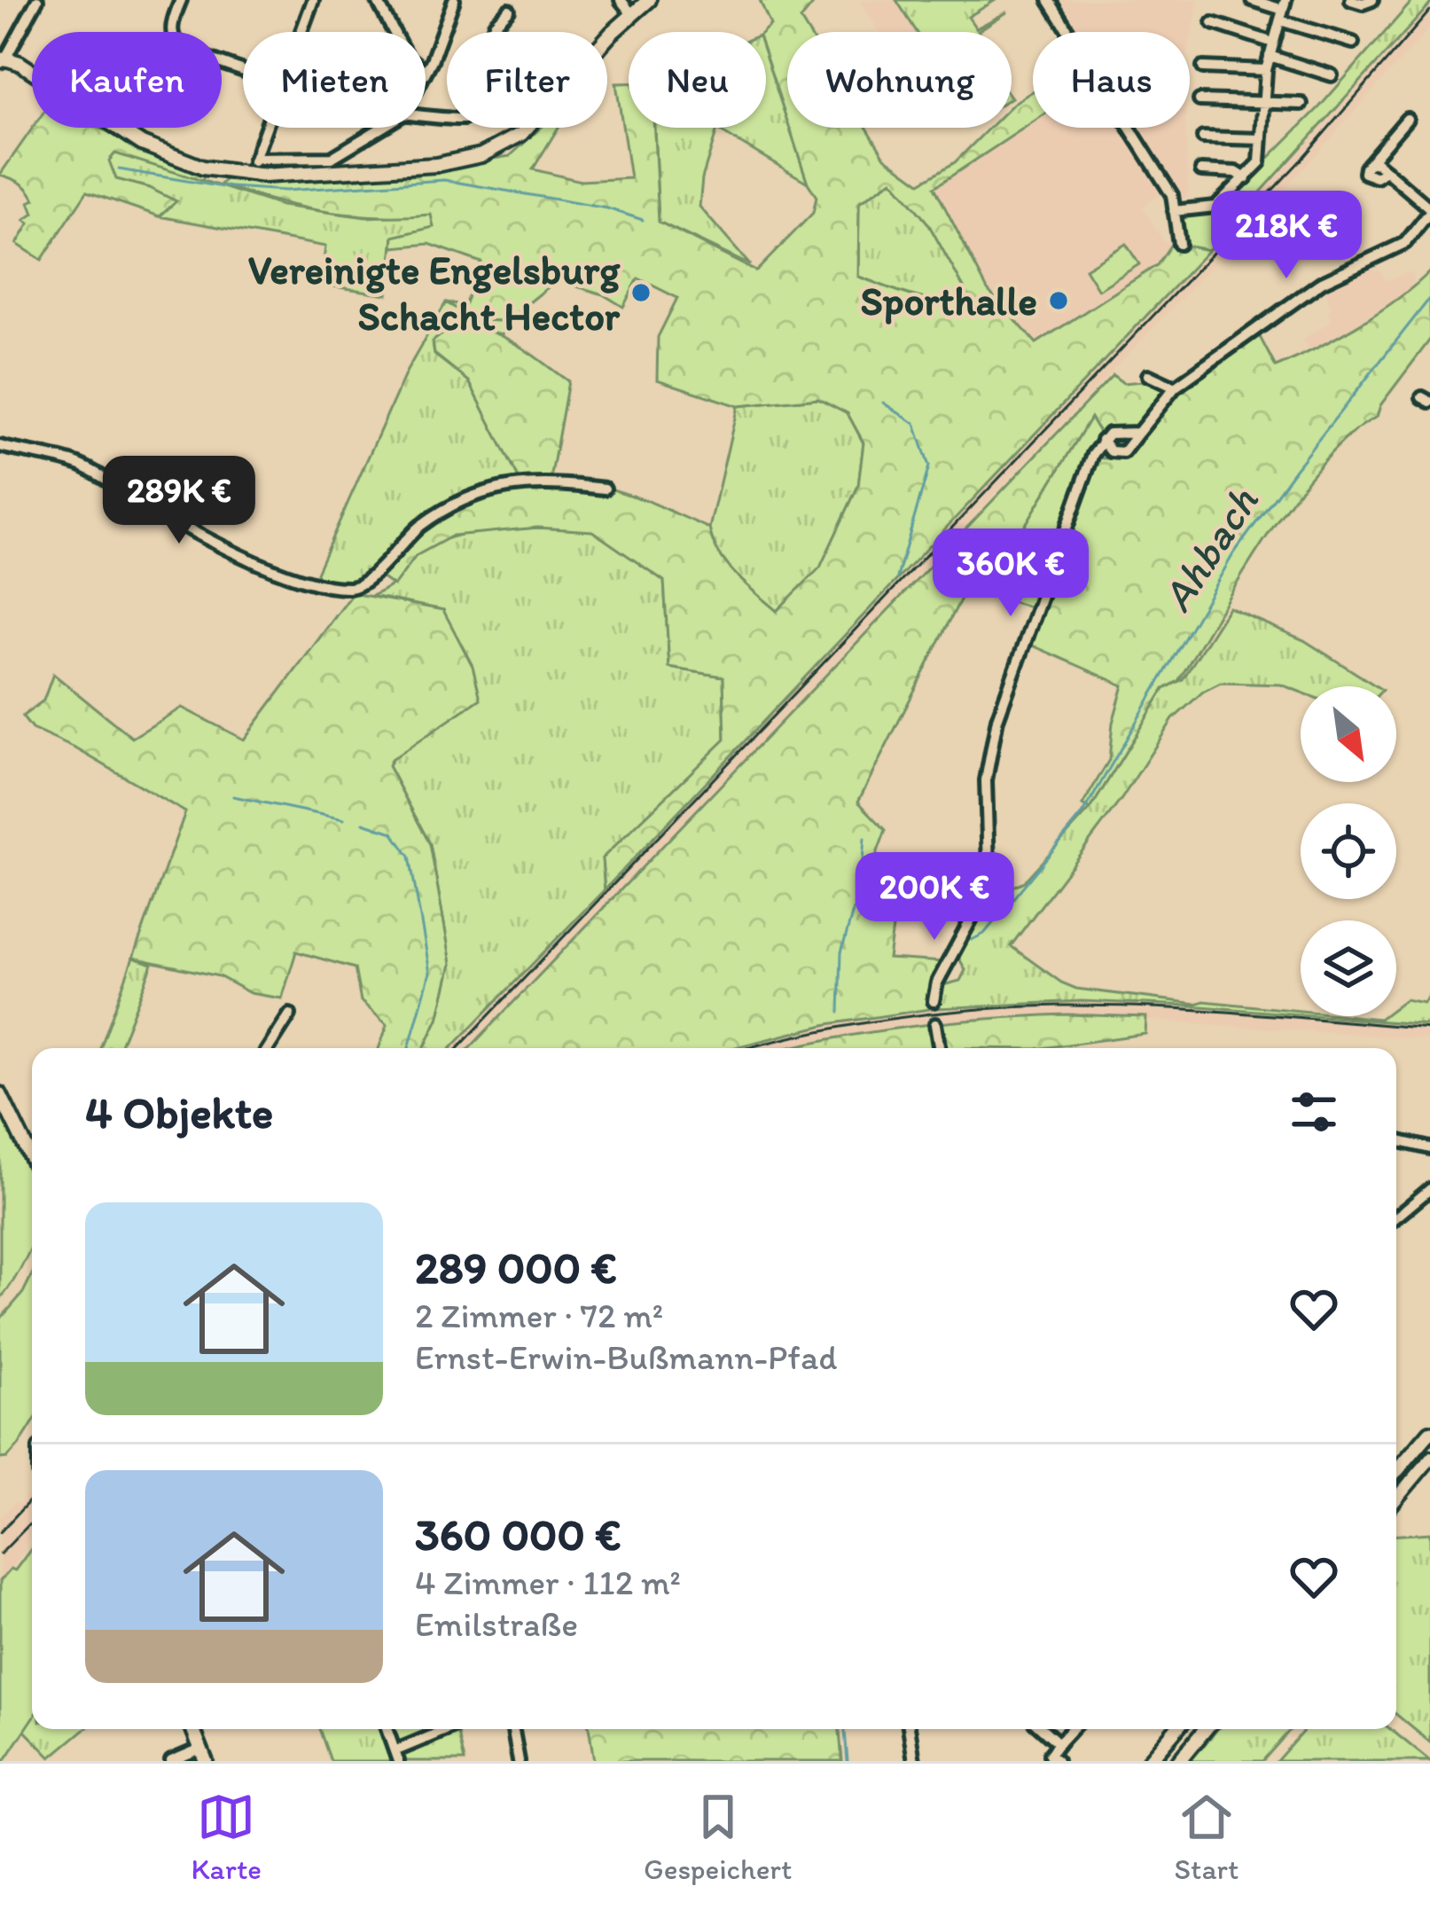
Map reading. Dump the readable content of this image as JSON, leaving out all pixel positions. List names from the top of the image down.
{
  "water": ["Ahbach"],
  "places": ["Vereinigte Engelsburg Schacht Hector", "Sporthalle"],
  "north": "bottom right",
  "page": {
    "chip": [
      "Kaufen",
      "Mieten",
      "Filter",
      "Neu",
      "Wohnung",
      "Haus"
    ],
    "price": [
      "218K €",
      "289K €",
      "360K €",
      "200K €"
    ],
    "heading": "4 Objekte",
    "list": [
      {
        "name": "289 000 €",
        "note": "2 Zimmer · 72 m² · Ernst-Erwin-Bußmann-Pfad"
      },
      {
        "name": "360 000 €",
        "note": "4 Zimmer · 112 m² · Emilstraße"
      }
    ],
    "tabs": ["Karte", "Gespeichert", "Start"]
  }
}
